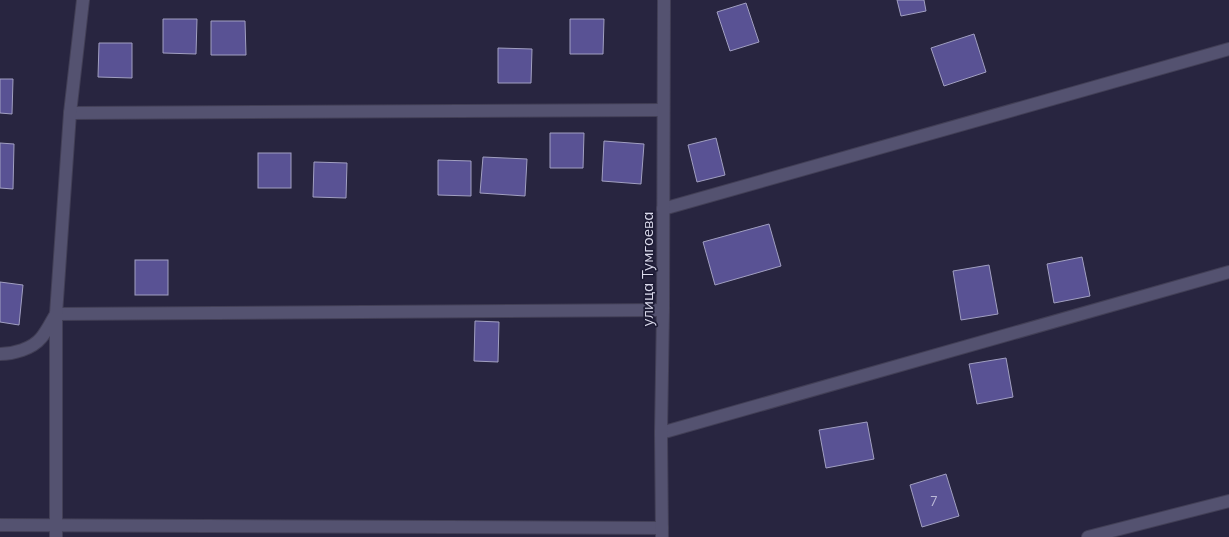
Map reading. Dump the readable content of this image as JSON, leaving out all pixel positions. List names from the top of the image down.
{
  "streets": {
    "street": ["улица Тумгоева"]
  },
  "house_numbers": ["7"]
}
